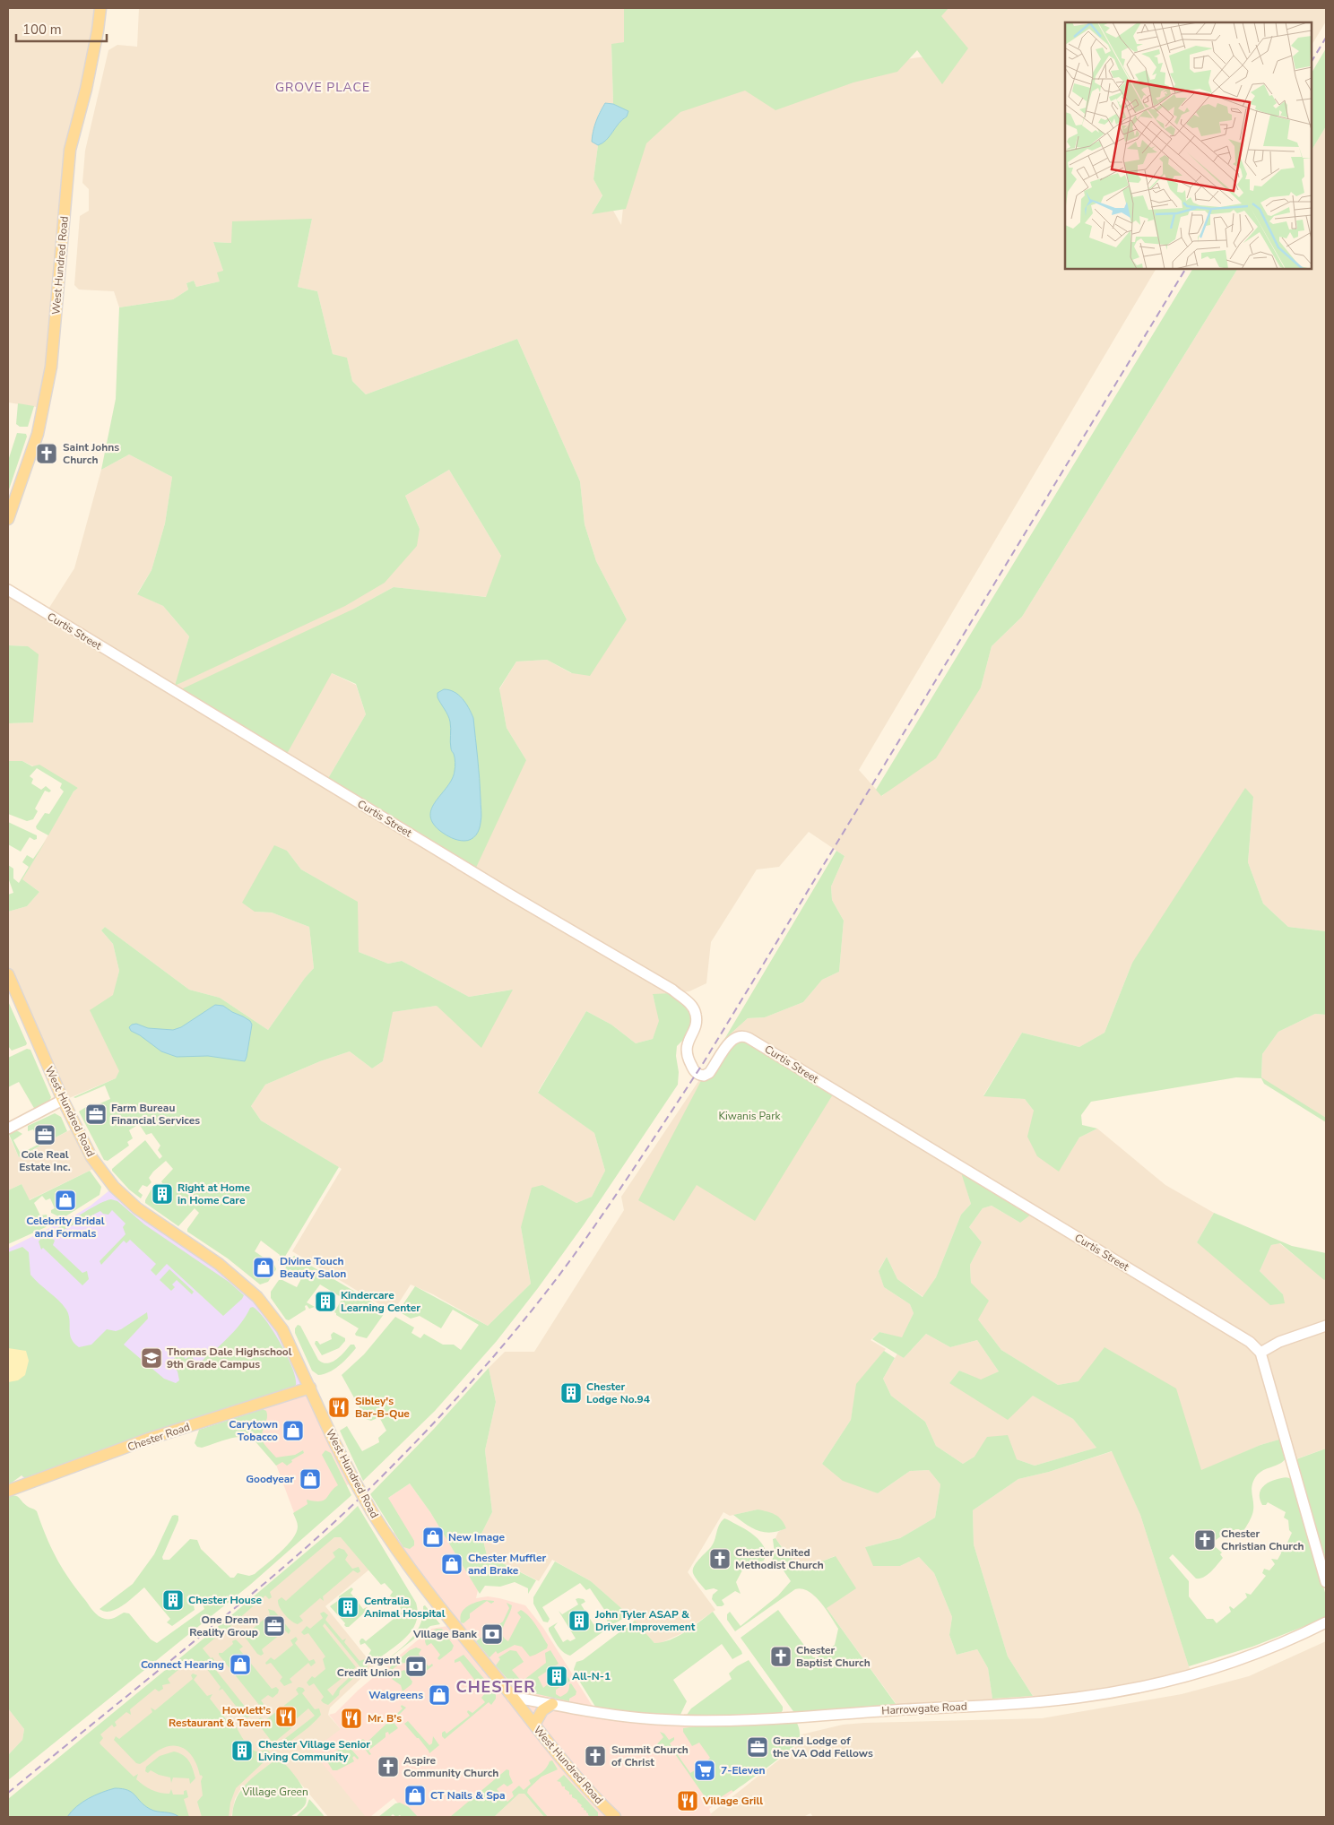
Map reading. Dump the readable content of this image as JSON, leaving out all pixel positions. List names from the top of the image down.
{
  "streets": {
    "main road": ["West Hundred Road", "Chester Road"],
    "street": ["Curtis Street", "Harrowgate Road"]
  },
  "crossings": [
    ["West Hundred Road", "Chester Road"],
    ["West Hundred Road", "Harrowgate Road"]
  ],
  "districts": ["GROVE PLACE", "CHESTER"],
  "parks": ["Kiwanis Park", "Village Green"],
  "places": {
    "church": [
      "Saint Johns Church",
      "Chester Christian Church",
      "Chester United Methodist Church",
      "Chester Baptist Church",
      "Summit Church of Christ",
      "Aspire Community Church"
    ],
    "office": [
      "Farm Bureau Financial Services",
      "Cole Real Estate Inc.",
      "One Dream Reality Group",
      "Grand Lodge of the VA Odd Fellows"
    ],
    "building": [
      "Right at Home in Home Care",
      "Kindercare Learning Center",
      "Chester Lodge No.94",
      "Chester House",
      "Centralia Animal Hospital",
      "John Tyler ASAP & Driver Improvement",
      "All-N-1",
      "Chester Village Senior Living Community"
    ],
    "shop": [
      "Celebrity Bridal and Formals",
      "Divine Touch Beauty Salon",
      "Carytown Tobacco",
      "Goodyear",
      "New Image",
      "Chester Muffler and Brake",
      "Connect Hearing",
      "Walgreens",
      "CT Nails & Spa"
    ],
    "school or university": ["Thomas Dale Highschool 9th Grade Campus"],
    "restaurant": [
      "Sibley's Bar-B-Que",
      "Howlett's Restaurant & Tavern",
      "Mr. B's",
      "Village Grill"
    ],
    "bank": ["Village Bank", "Argent Credit Union"],
    "supermarket": ["7-Eleven"]
  },
  "scale_bar": "100 m"
}
